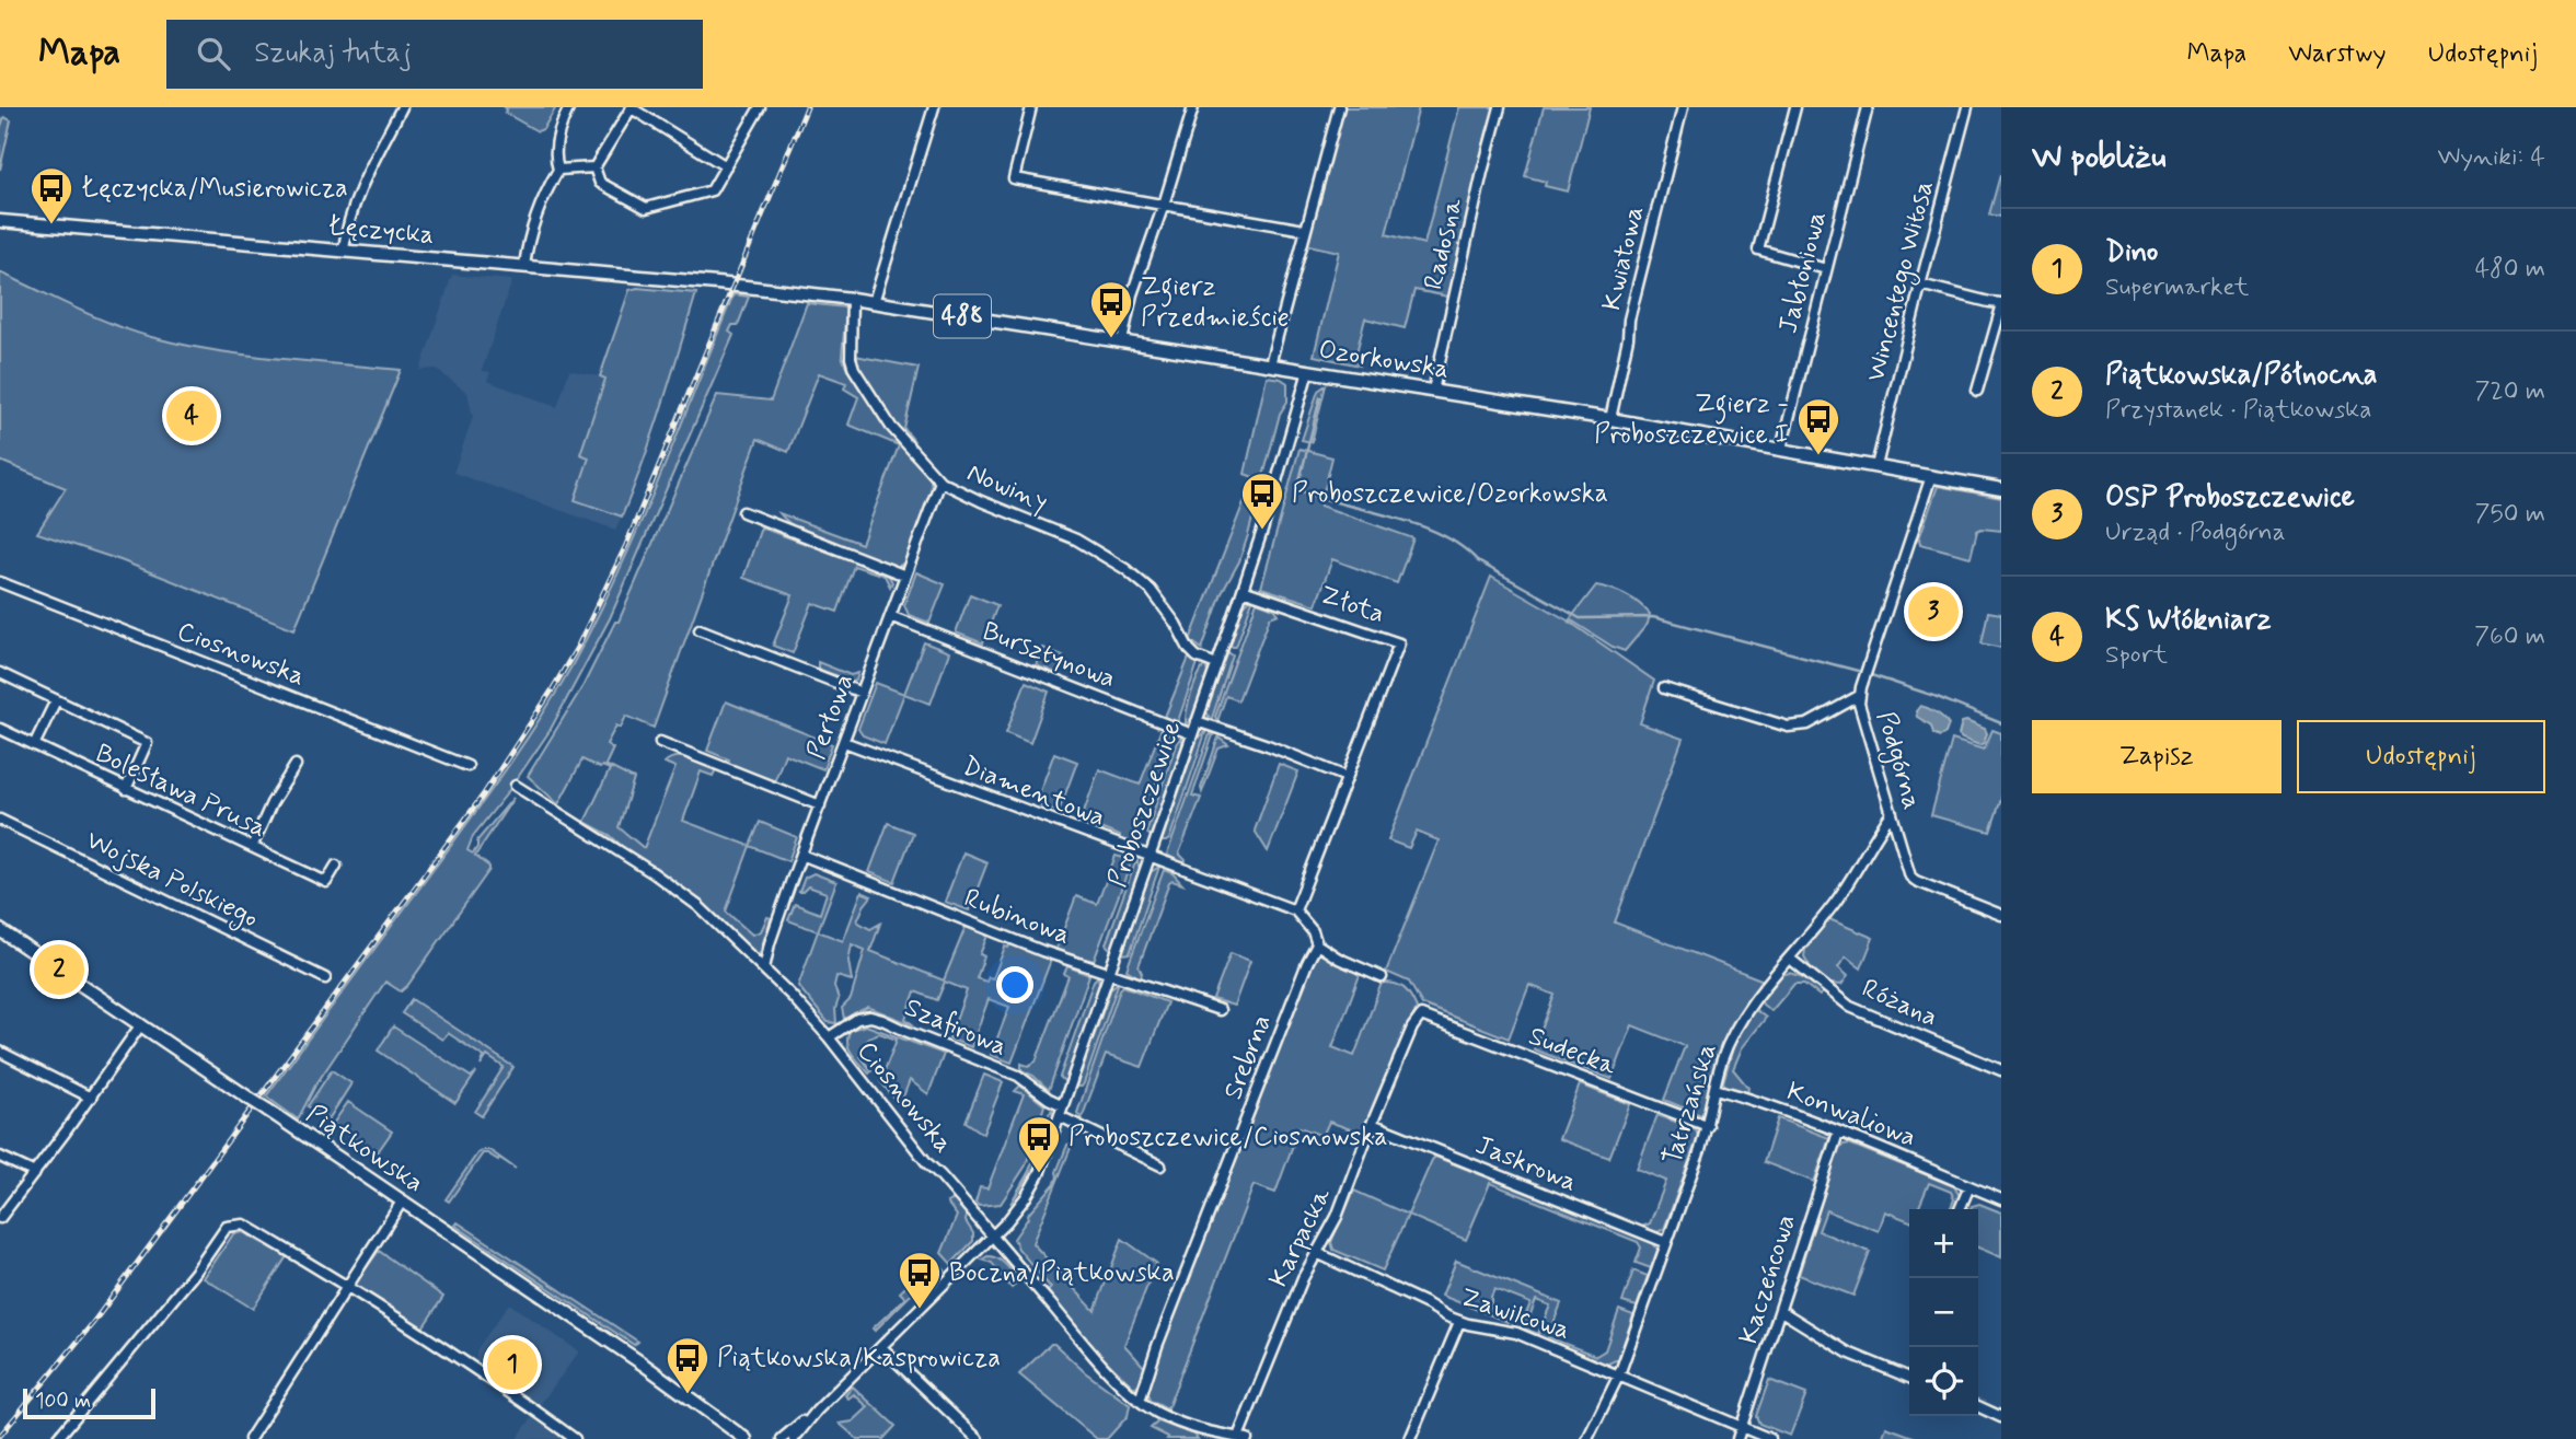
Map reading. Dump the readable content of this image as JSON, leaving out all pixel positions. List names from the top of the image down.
{
  "streets": {
    "main road": [
      "Łęczycka",
      "488",
      "Ozorkowska",
      "Piątkowska"
    ],
    "street": [
      "Radosna",
      "Kwiatowa",
      "Jabłoniowa",
      "Wincentego Witosa",
      "Nowiny",
      "Złota",
      "Ciosnowska",
      "Bursztynowa",
      "Perłowa",
      "Podgórna",
      "Bolesława Prusa",
      "Diamentowa",
      "Proboszczewice",
      "Wojska Polskiego",
      "Rubinowa",
      "Różana",
      "Szafirowa",
      "Sudecka",
      "Srebrna",
      "Tatrzańska",
      "Konwaliowa",
      "Jaskrowa",
      "Karpacka",
      "Kaczeńcowa",
      "Zawilcowa"
    ]
  },
  "crossings": [
    ["Łęczycka", "Ozorkowska"],
    ["Radosna", "Ozorkowska"],
    ["Kwiatowa", "Ozorkowska"],
    ["Jabłoniowa", "Ozorkowska"],
    ["Wincentego Witosa", "Ozorkowska"],
    ["Ozorkowska", "Nowiny"],
    ["Ozorkowska", "Podgórna"],
    ["Ozorkowska", "Proboszczewice"],
    ["Nowiny", "Perłowa"],
    ["Nowiny", "Proboszczewice"],
    ["Złota", "Diamentowa"],
    ["Złota", "Proboszczewice"],
    ["Ciosnowska", "Perłowa"],
    ["Ciosnowska", "Proboszczewice"],
    ["Ciosnowska", "Szafirowa"],
    ["Ciosnowska", "Srebrna"],
    ["Ciosnowska", "Karpacka"],
    ["Bursztynowa", "Perłowa"],
    ["Bursztynowa", "Proboszczewice"],
    ["Perłowa", "Diamentowa"],
    ["Perłowa", "Rubinowa"],
    ["Podgórna", "Tatrzańska"],
    ["Diamentowa", "Proboszczewice"],
    ["Proboszczewice", "Rubinowa"],
    ["Proboszczewice", "Szafirowa"],
    ["Różana", "Tatrzańska"],
    ["Sudecka", "Tatrzańska"],
    ["Sudecka", "Karpacka"],
    ["Tatrzańska", "Konwaliowa"],
    ["Tatrzańska", "Jaskrowa"],
    ["Tatrzańska", "Zawilcowa"],
    ["Konwaliowa", "Kaczeńcowa"],
    ["Jaskrowa", "Karpacka"],
    ["Karpacka", "Zawilcowa"],
    ["Kaczeńcowa", "Zawilcowa"]
  ],
  "places": {
    "bus stop": [
      "Łęczycka/Musierowicza",
      "Zgierz Przedmieście",
      "Zgierz - Proboszczewice I",
      "Proboszczewice/Ozorkowska",
      "Proboszczewice/Ciosnowska",
      "Boczna/Piątkowska",
      "Piątkowska/Kasprowicza"
    ]
  },
  "scale_bar": "100 m",
  "page": {
    "header": "Mapa",
    "search": "Szukaj tutaj",
    "nav": ["Mapa", "Warstwy", "Udostępnij"],
    "heading": ["W pobliżu", "Wyniki: 4"],
    "list": [
      {
        "mark": "1",
        "name": "Dino",
        "note": "Supermarket",
        "value": "480 m"
      },
      {
        "mark": "2",
        "name": "Piątkowska/Północna",
        "note": "Przystanek · Piątkowska",
        "value": "720 m"
      },
      {
        "mark": "3",
        "name": "OSP Proboszczewice",
        "note": "Urząd · Podgórna",
        "value": "750 m"
      },
      {
        "mark": "4",
        "name": "KS Włókniarz",
        "note": "Sport",
        "value": "760 m"
      }
    ],
    "pins": [
      "4",
      "3",
      "2",
      "1"
    ],
    "buttons": ["Zapisz", "Udostępnij"],
    "map_buttons": ["+", "−"],
    "scale": "100 m"
  }
}
